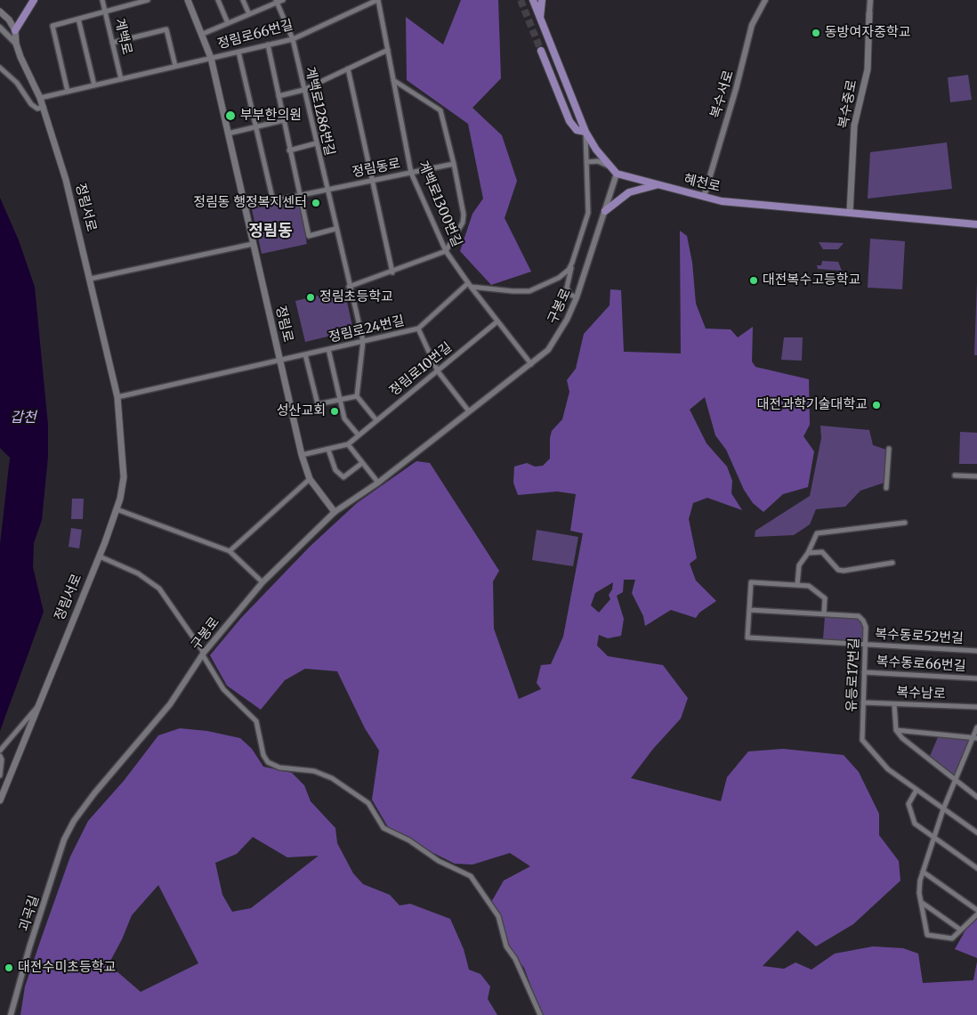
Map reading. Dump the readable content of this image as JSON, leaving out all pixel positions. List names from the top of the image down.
{
  "streets": {
    "main road": [
      "복수중로",
      "혜천로",
      "정림서로",
      "정림로"
    ],
    "street": [
      "정림로66번길",
      "계백로",
      "복수서로",
      "계백로1286번길",
      "정림동로",
      "계백로1300번길",
      "구봉로",
      "정림로24번길",
      "정림로10번길",
      "복수동로52번길",
      "복수동로66번길",
      "유등로17번길",
      "복수남로",
      "괴곡길"
    ]
  },
  "crossings": [
    ["정림로66번길", "계백로"],
    ["정림로66번길", "계백로1286번길"],
    ["정림로66번길", "계백로1300번길"],
    ["정림로66번길", "정림서로"],
    ["정림로66번길", "정림로"],
    ["복수서로", "혜천로"],
    ["복수중로", "혜천로"],
    ["계백로1286번길", "정림동로"],
    ["계백로1286번길", "정림로24번길"],
    ["정림동로", "계백로1300번길"],
    ["정림동로", "정림로"],
    ["혜천로", "구봉로"],
    ["계백로1300번길", "구봉로"],
    ["계백로1300번길", "정림로24번길"],
    ["계백로1300번길", "정림로10번길"],
    ["구봉로", "정림로"],
    ["구봉로", "괴곡길"],
    ["정림로", "정림로24번길"],
    ["정림로", "정림로10번길"],
    ["복수동로52번길", "유등로17번길"],
    ["복수동로66번길", "유등로17번길"],
    ["유등로17번길", "복수남로"]
  ],
  "districts": ["정림동"],
  "water": ["갑천"],
  "places": [
    "동방여자중학교",
    "부부한의원",
    "정림동 행정복지센터",
    "대전복수고등학교",
    "정림초등학교",
    "대전과학기술대학교",
    "성산교회",
    "대전수미초등학교"
  ]
}
